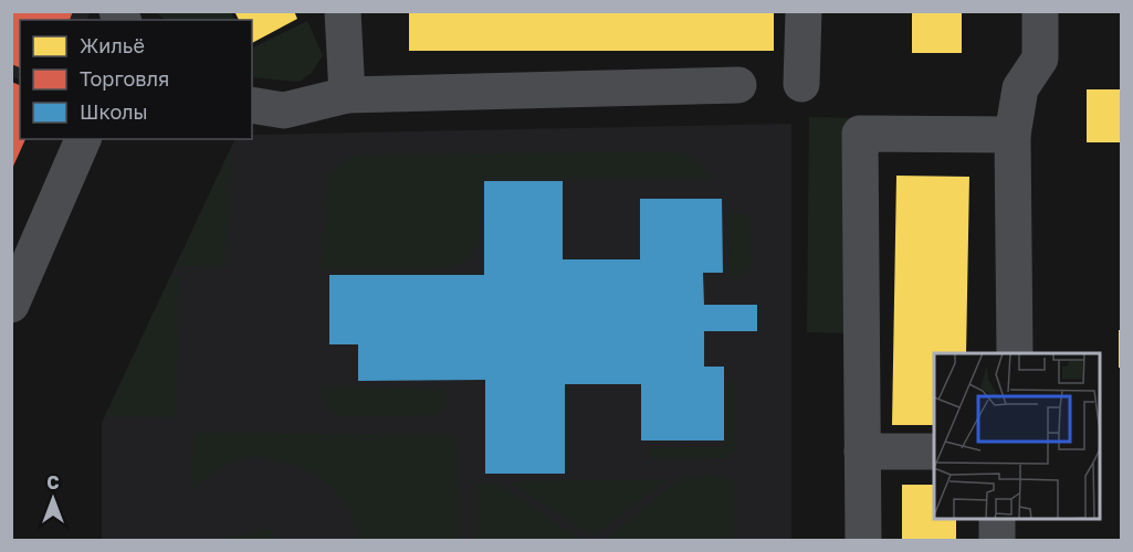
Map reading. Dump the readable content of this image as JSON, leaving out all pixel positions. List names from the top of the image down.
{
  "legend": ["Жильё", "Торговля", "Школы"],
  "north": "top"
}
